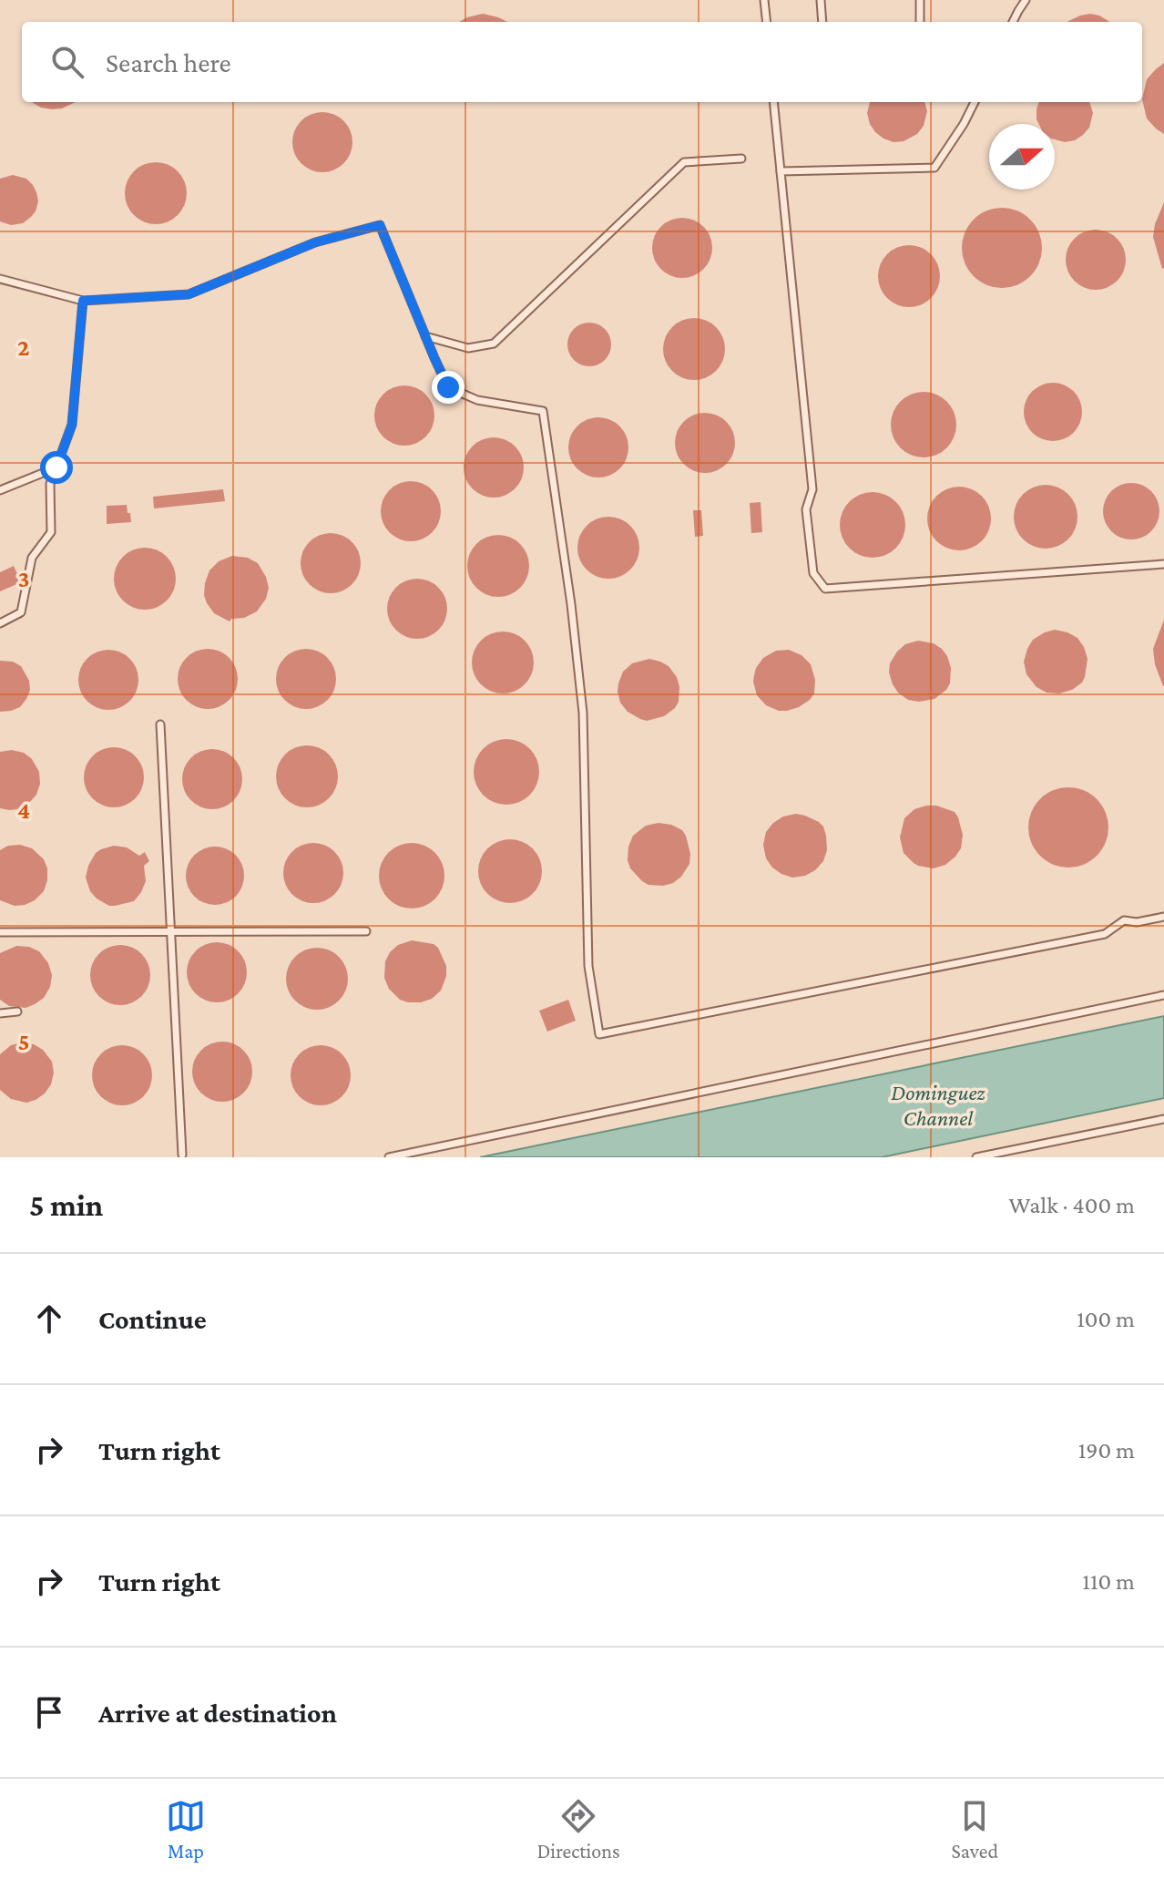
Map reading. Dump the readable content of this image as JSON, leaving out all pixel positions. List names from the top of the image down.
{
  "water": ["Dominguez Channel"],
  "north": "right",
  "page": {
    "search": "Search here",
    "heading": ["5 min", "Walk · 400 m"],
    "list": [
      ["Continue", "100 m"],
      ["Turn right", "190 m"],
      ["Turn right", "110 m"],
      "Arrive at destination"
    ],
    "nav": ["Map", "Directions", "Saved"]
  },
  "grid": {
    "rows": [
      "2",
      "3",
      "4",
      "5"
    ]
  }
}
